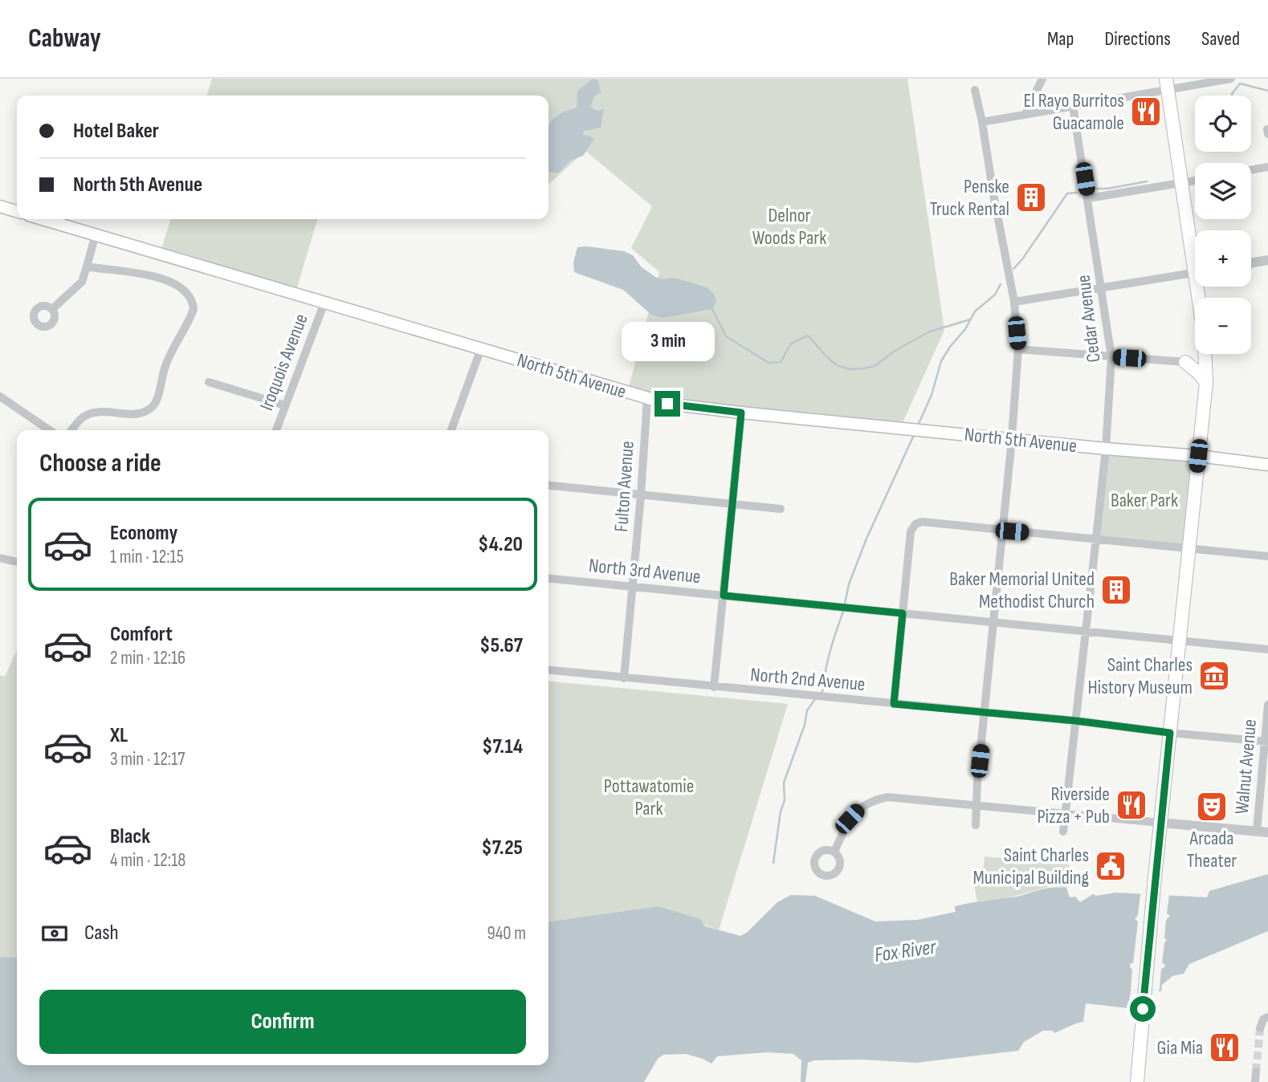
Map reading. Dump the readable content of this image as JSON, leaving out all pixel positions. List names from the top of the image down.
{
  "streets": {
    "main road": ["North 5th Avenue"],
    "street": [
      "Cedar Avenue",
      "Iroquois Avenue",
      "Fulton Avenue",
      "North 3rd Avenue",
      "North 2nd Avenue",
      "Walnut Avenue"
    ]
  },
  "crossings": [
    ["Cedar Avenue", "North 5th Avenue"],
    ["Cedar Avenue", "North 3rd Avenue"],
    ["Cedar Avenue", "North 2nd Avenue"],
    ["Iroquois Avenue", "North 5th Avenue"],
    ["North 5th Avenue", "Fulton Avenue"],
    ["Fulton Avenue", "North 3rd Avenue"],
    ["Fulton Avenue", "North 2nd Avenue"],
    ["North 2nd Avenue", "Walnut Avenue"]
  ],
  "water": ["Fox River"],
  "parks": ["Delnor Woods Park", "Baker Park", "Pottawatomie Park"],
  "places": {
    "restaurant": ["El Rayo Burritos Guacamole", "Riverside Pizza + Pub", "Gia Mia"],
    "building": ["Penske Truck Rental", "Baker Memorial United Methodist Church"],
    "museum": ["Saint Charles History Museum"],
    "theatre": ["Arcada Theater"],
    "public building": ["Saint Charles Municipal Building"]
  },
  "page": {
    "header": "Cabway",
    "nav": ["Map", "Directions", "Saved"],
    "map_buttons": ["+", "−"],
    "banner": ["Hotel Baker", "North 5th Avenue"],
    "bubble": "3 min",
    "heading": "Choose a ride",
    "list": [
      {
        "name": "Economy",
        "note": "1 min · 12:15",
        "value": "$4.20"
      },
      {
        "name": "Comfort",
        "note": "2 min · 12:16",
        "value": "$5.67"
      },
      {
        "name": "XL",
        "note": "3 min · 12:17",
        "value": "$7.14"
      },
      {
        "name": "Black",
        "note": "4 min · 12:18",
        "value": "$7.25"
      }
    ],
    "pay": ["Cash", "940 m"],
    "buttons": "Confirm"
  }
}
